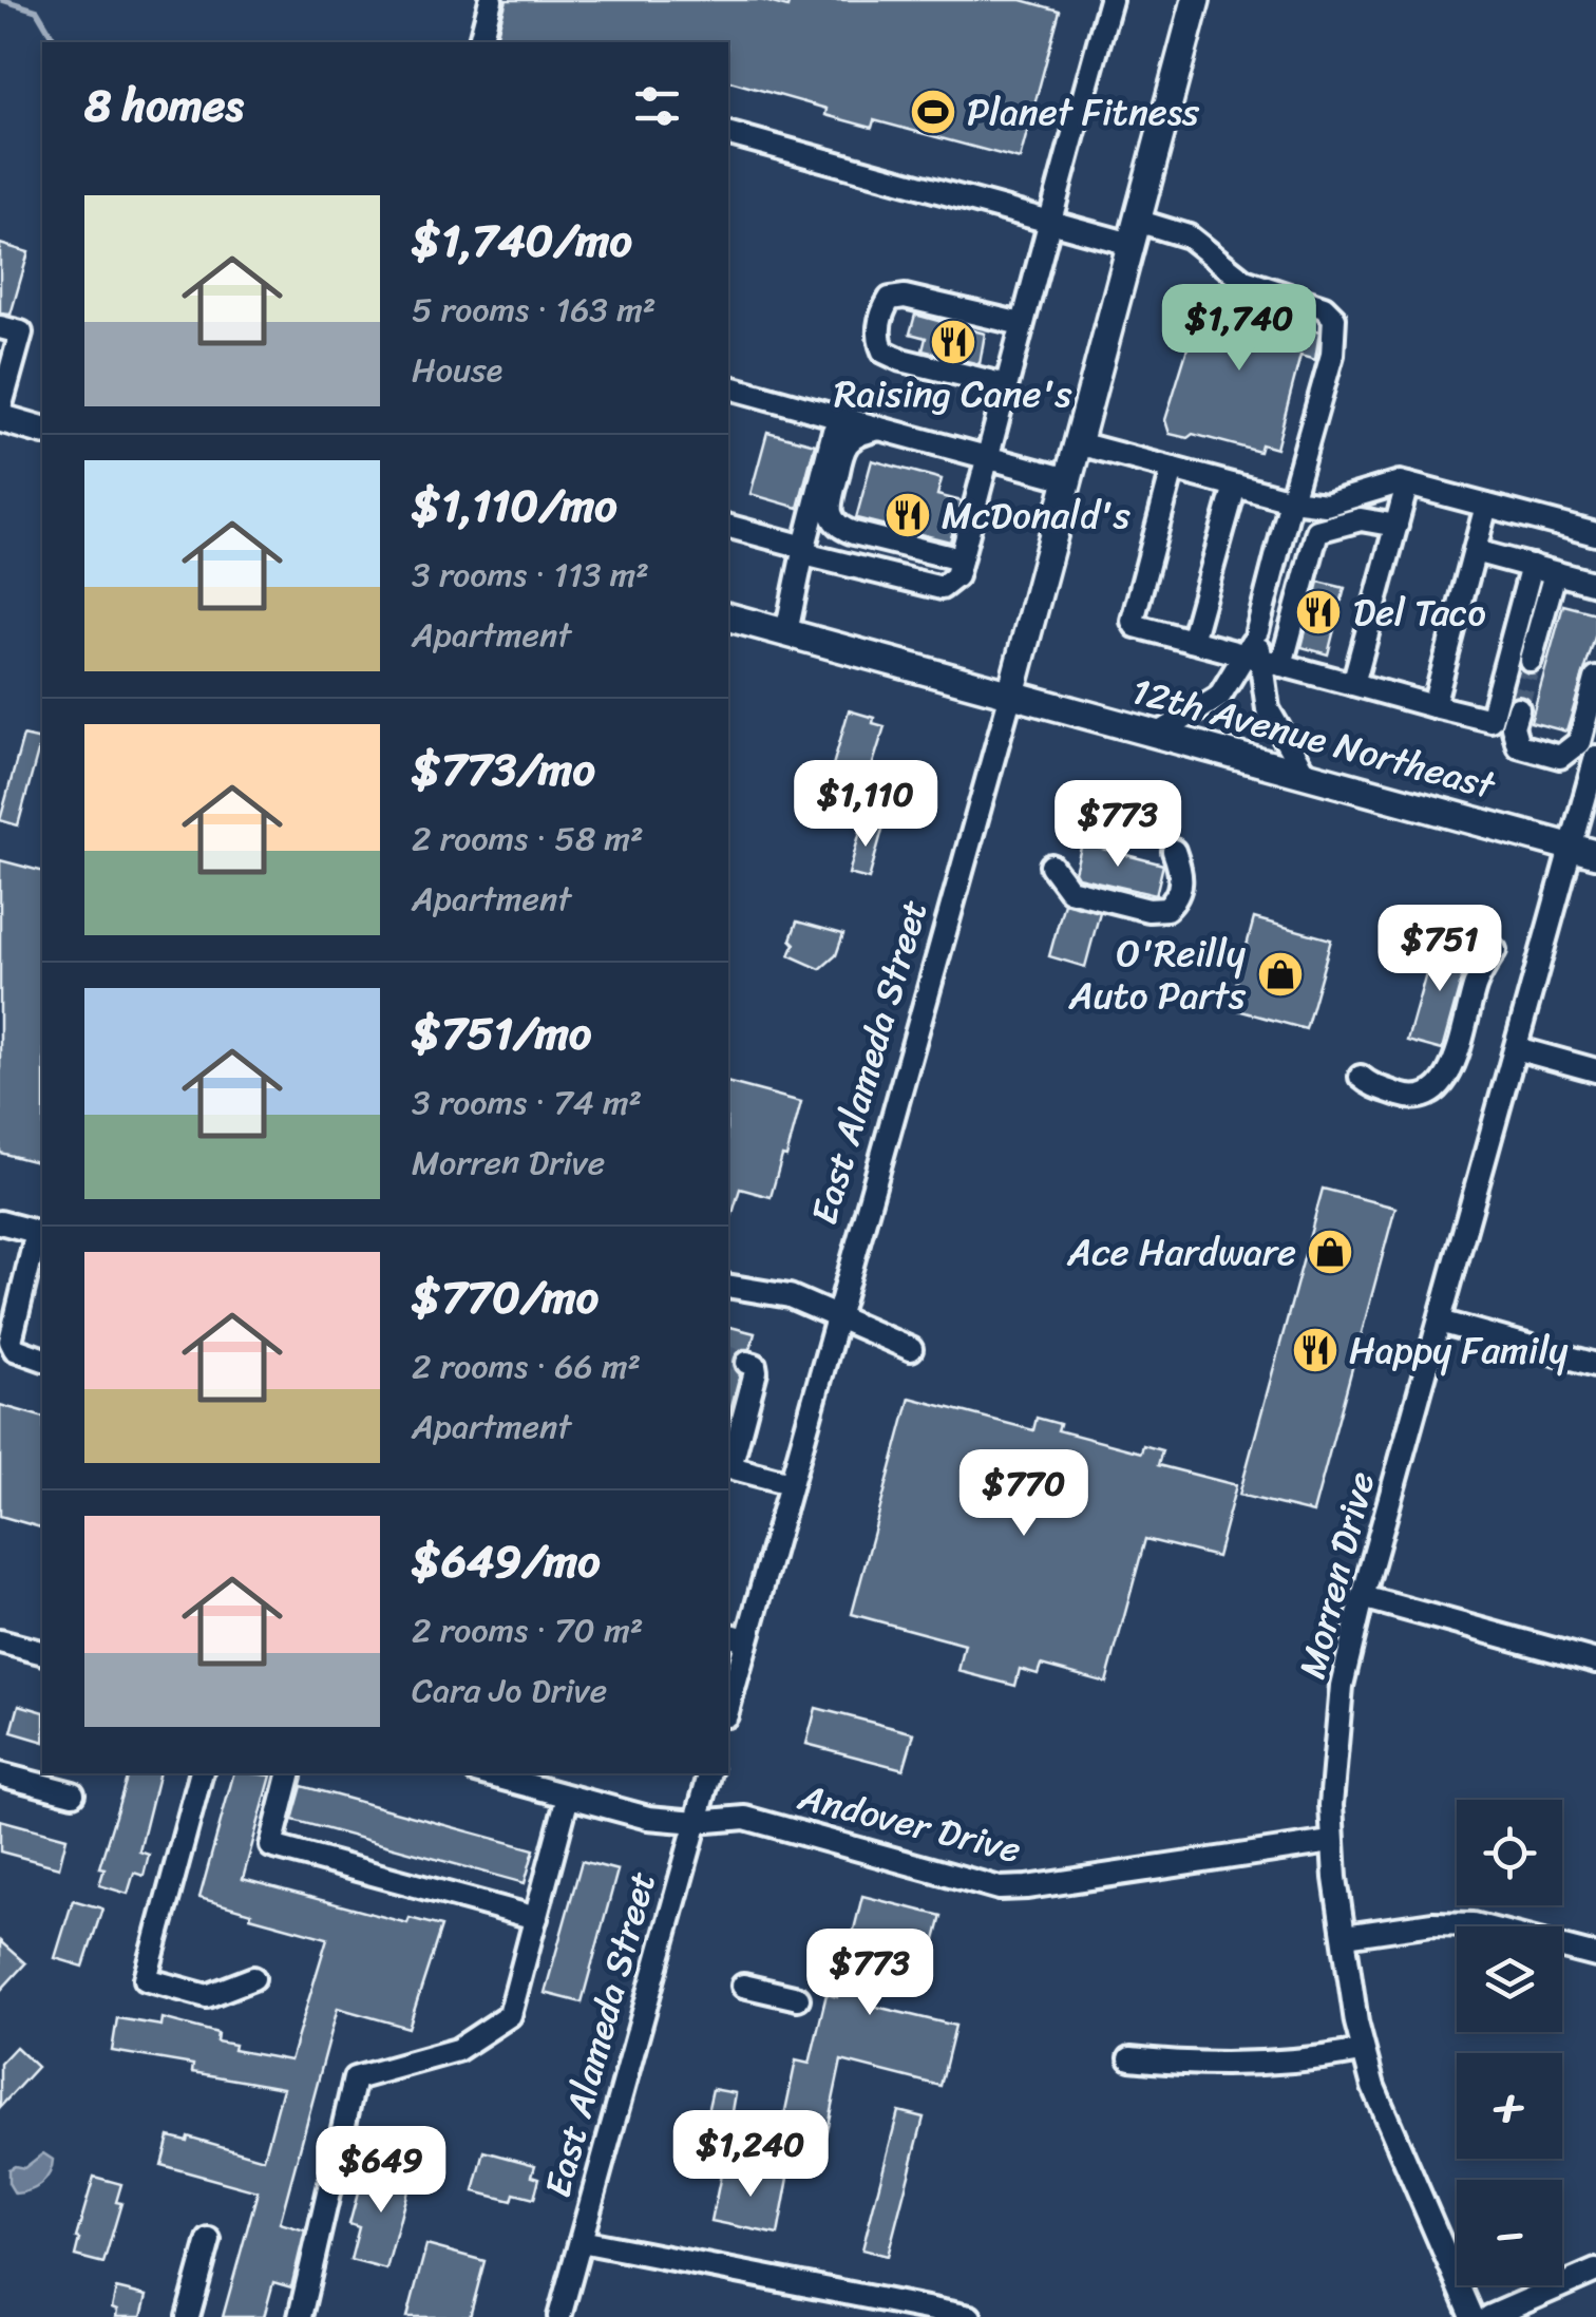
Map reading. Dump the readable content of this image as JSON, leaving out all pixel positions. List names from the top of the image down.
{
  "streets": {
    "main road": ["12th Avenue Northeast", "East Alameda Street"],
    "street": ["Morren Drive", "Andover Drive"]
  },
  "crossings": [
    ["12th Avenue Northeast", "East Alameda Street"],
    ["12th Avenue Northeast", "Morren Drive"],
    ["East Alameda Street", "Andover Drive"],
    ["Morren Drive", "Andover Drive"]
  ],
  "places": {
    "sports": ["Planet Fitness"],
    "restaurant": [
      "Raising Cane's",
      "McDonald's",
      "Del Taco",
      "Happy Family"
    ],
    "shop": ["O'Reilly Auto Parts", "Ace Hardware"]
  },
  "page": {
    "heading": "8 homes",
    "list": [
      {
        "name": "$1,740/mo",
        "note": "5 rooms · 163 m² · House"
      },
      {
        "name": "$1,110/mo",
        "note": "3 rooms · 113 m² · Apartment"
      },
      {
        "name": "$773/mo",
        "note": "2 rooms · 58 m² · Apartment"
      },
      {
        "name": "$751/mo",
        "note": "3 rooms · 74 m² · Morren Drive"
      },
      {
        "name": "$770/mo",
        "note": "2 rooms · 66 m² · Apartment"
      },
      {
        "name": "$649/mo",
        "note": "2 rooms · 70 m² · Cara Jo Drive"
      }
    ],
    "price": [
      "$1,740",
      "$1,110",
      "$773",
      "$751",
      "$770",
      "$773",
      "$1,240",
      "$649"
    ],
    "map_buttons": ["+", "−"]
  }
}
